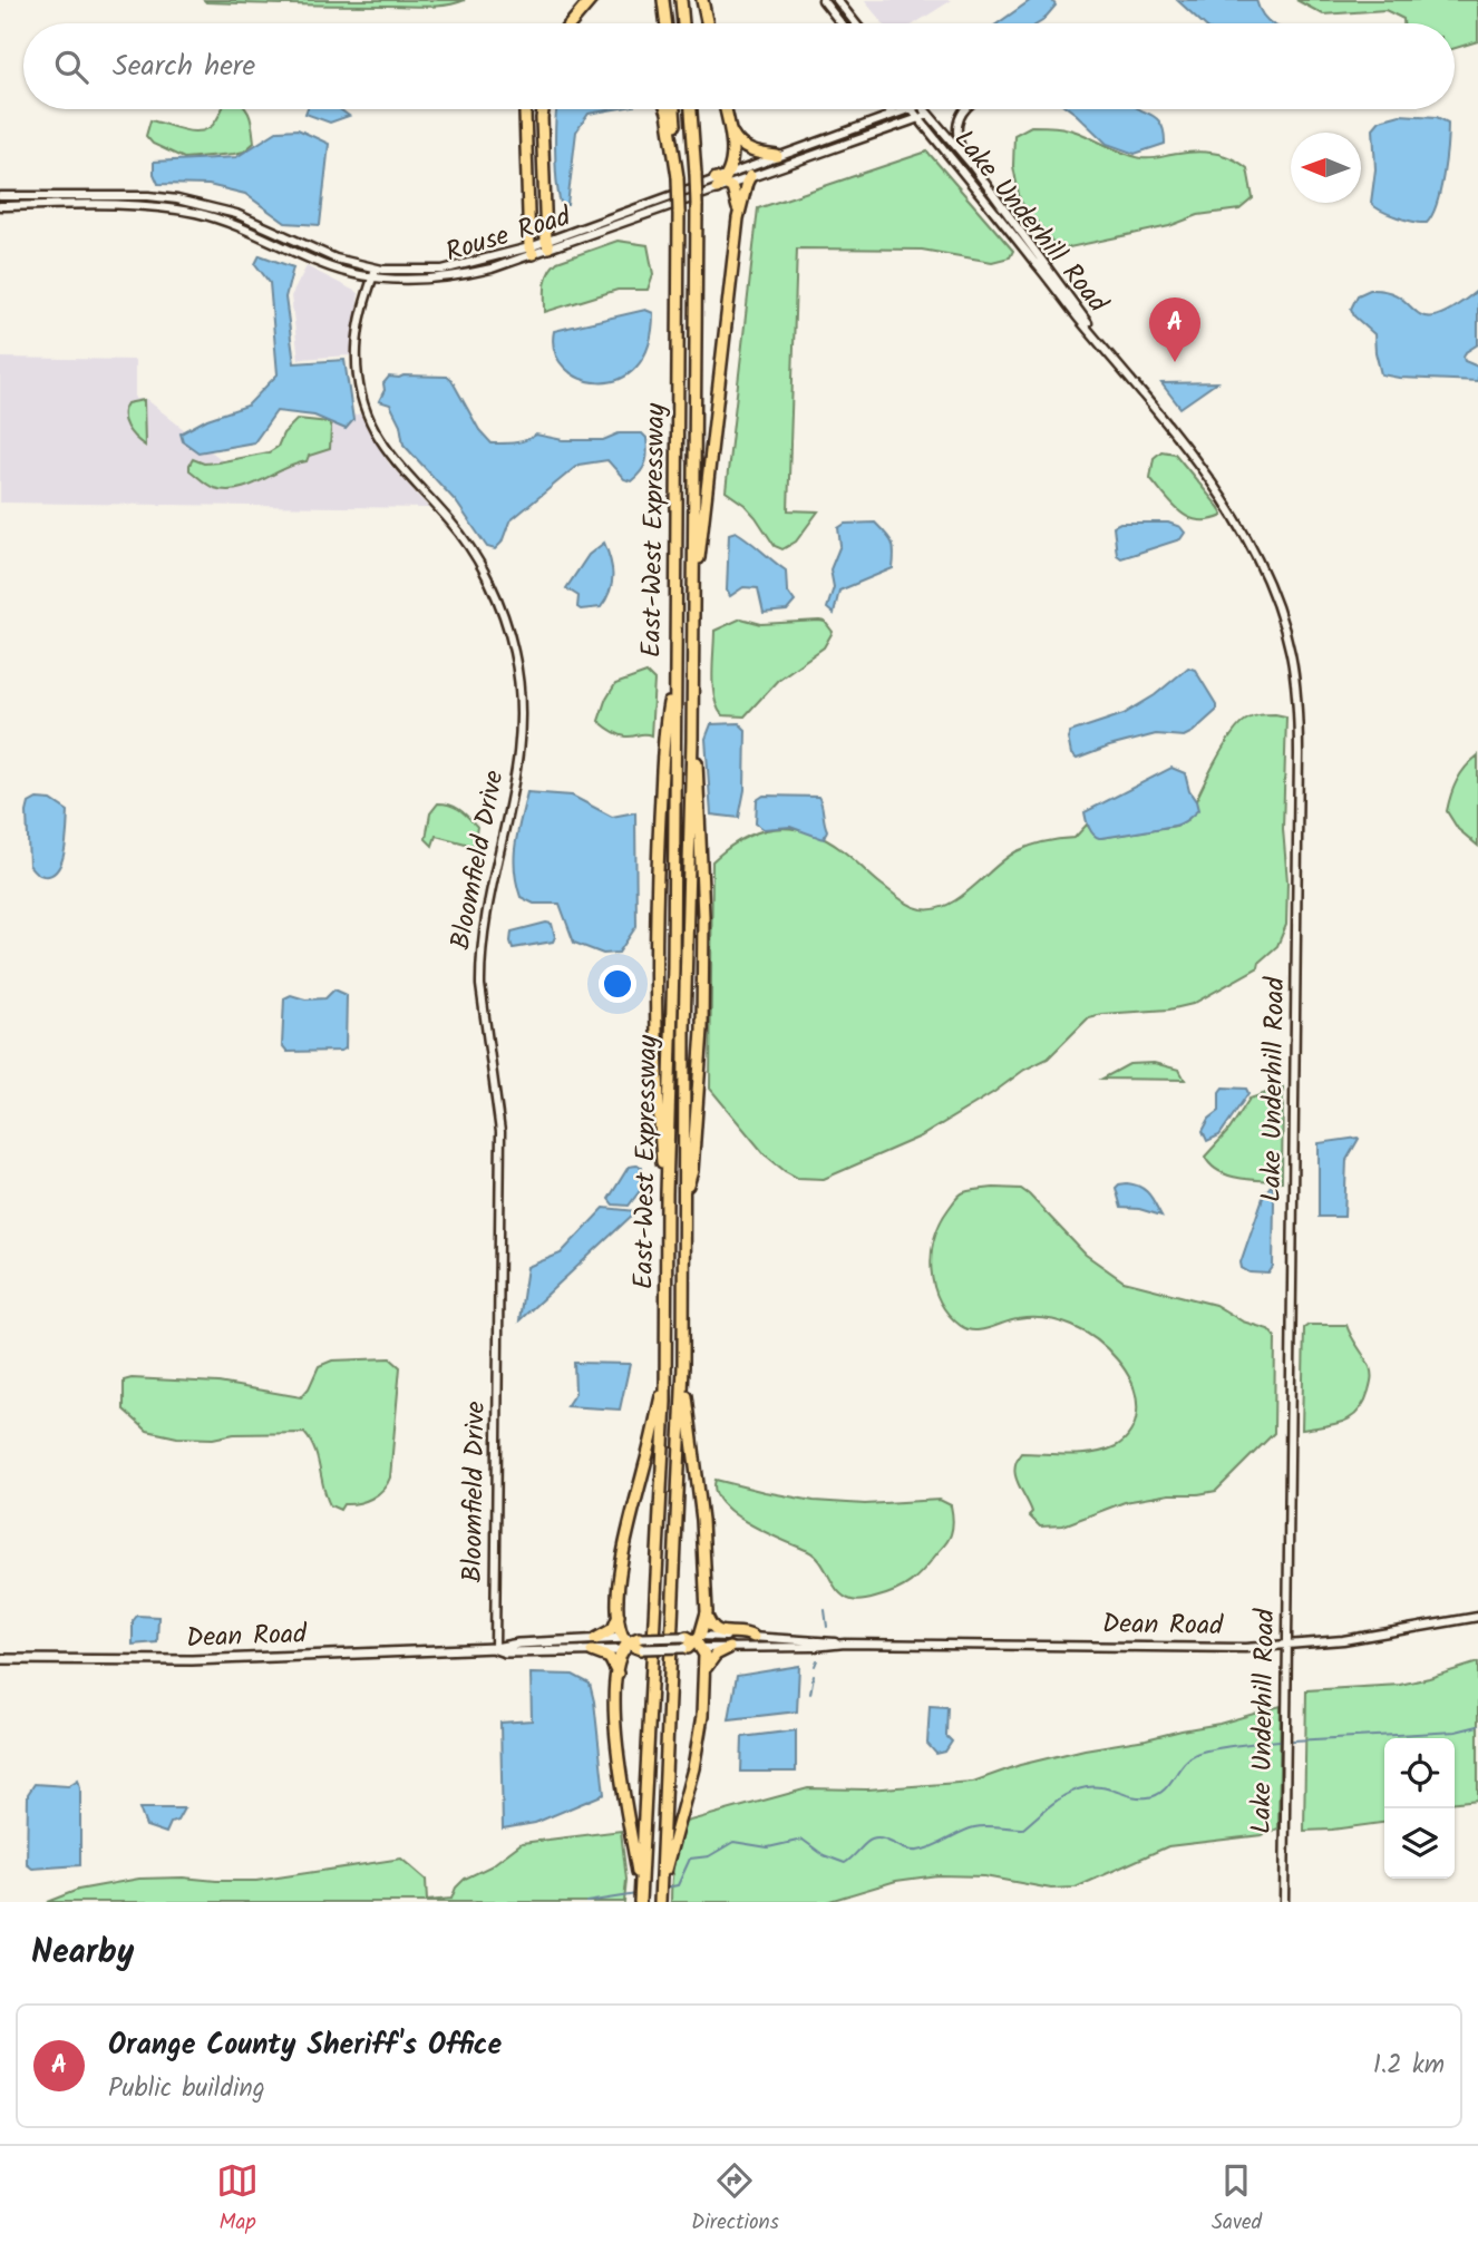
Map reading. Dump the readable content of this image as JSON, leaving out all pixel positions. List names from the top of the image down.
{
  "streets": {
    "highway": ["East-West Expressway"],
    "main road": ["Dean Road"],
    "street": ["Lake Underhill Road", "Rouse Road", "Bloomfield Drive"]
  },
  "crossings": [
    ["Lake Underhill Road", "Rouse Road"],
    ["Lake Underhill Road", "Dean Road"],
    ["Rouse Road", "Bloomfield Drive"],
    ["Bloomfield Drive", "Dean Road"]
  ],
  "north": "left",
  "page": {
    "search": "Search here",
    "pins": "A",
    "heading": "Nearby",
    "list": [
      {
        "mark": "A",
        "name": "Orange County Sheriff's Office",
        "note": "Public building",
        "value": "1.2 km"
      }
    ],
    "nav": ["Map", "Directions", "Saved"]
  }
}
